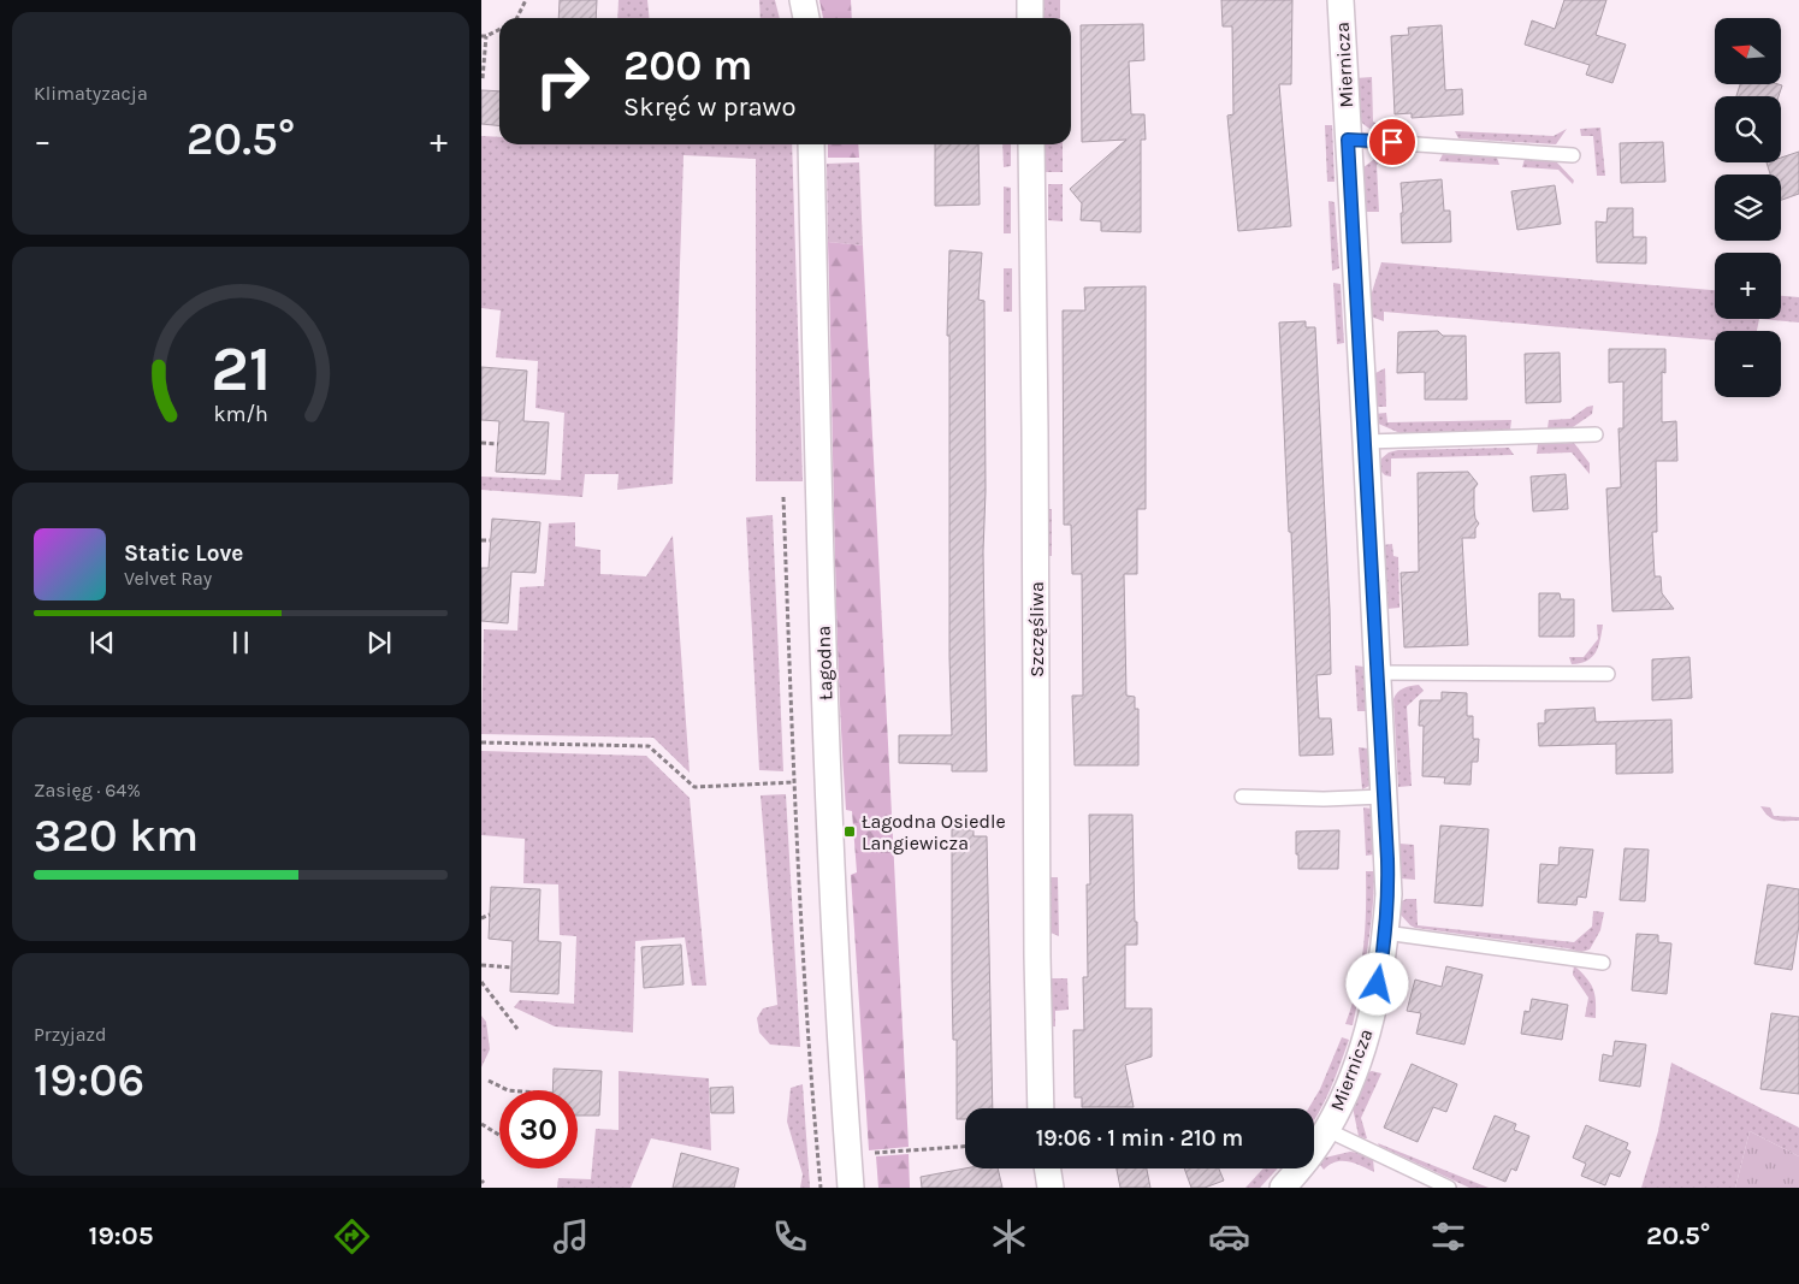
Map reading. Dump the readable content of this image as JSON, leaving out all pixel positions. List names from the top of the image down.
{
  "streets": {
    "street": ["Miernicza", "Szczęśliwa", "Łagodna"]
  },
  "places": {
    "transit": ["Łagodna Osiedle Langiewicza"]
  },
  "north": "left",
  "page": {
    "tile": [
      "Klimatyzacja",
      ["Zasięg · 64%", "320 km"],
      ["Przyjazd", "19:06"]
    ],
    "map_buttons": ["+", "−"],
    "turn": ["200 m", "Skręć w prawo"],
    "heat": ["−", "20.5°", "+"],
    "song": ["Static Love", "Velvet Ray"],
    "limit": "30",
    "trip": "19:06 · 1 min · 210 m",
    "tabs": ["19:05", "20.5°"],
    "gauge": ["21", "km/h"]
  }
}
